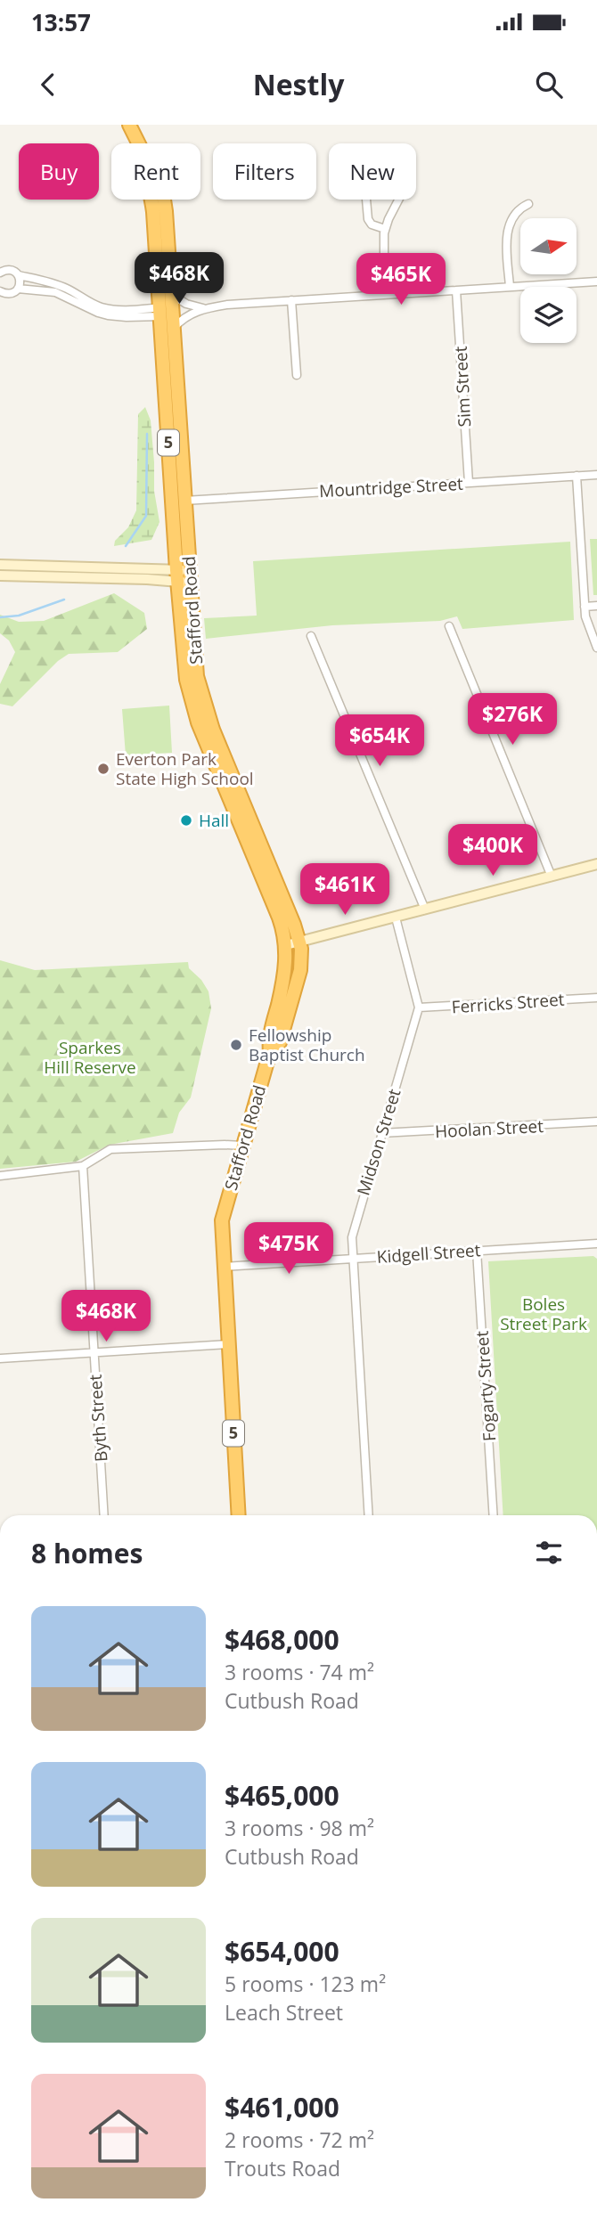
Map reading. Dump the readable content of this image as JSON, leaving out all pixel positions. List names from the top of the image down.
{
  "streets": {
    "highway": ["5", "Stafford Road"],
    "street": [
      "Sim Street",
      "Mountridge Street",
      "Ferricks Street",
      "Hoolan Street",
      "Midson Street",
      "Kidgell Street",
      "Fogarty Street",
      "Byth Street"
    ]
  },
  "crossings": [
    ["Sim Street", "Mountridge Street"],
    ["Mountridge Street", "Stafford Road"],
    ["Stafford Road", "Kidgell Street"],
    ["Ferricks Street", "Midson Street"],
    ["Hoolan Street", "Midson Street"],
    ["Midson Street", "Kidgell Street"],
    ["Kidgell Street", "Fogarty Street"]
  ],
  "parks": ["Sparkes Hill Reserve", "Boles Street Park"],
  "places": ["Everton Park State High School", "Hall", "Fellowship Baptist Church"],
  "north": "right",
  "page": {
    "status": "13:57",
    "header": "Nestly",
    "chip": [
      "Buy",
      "Rent",
      "Filters",
      "New"
    ],
    "price": [
      "$468K",
      "$465K",
      "$276K",
      "$654K",
      "$400K",
      "$461K",
      "$475K",
      "$468K"
    ],
    "heading": "8 homes",
    "list": [
      {
        "name": "$468,000",
        "note": "3 rooms · 74 m² · Cutbush Road"
      },
      {
        "name": "$465,000",
        "note": "3 rooms · 98 m² · Cutbush Road"
      },
      {
        "name": "$654,000",
        "note": "5 rooms · 123 m² · Leach Street"
      },
      {
        "name": "$461,000",
        "note": "2 rooms · 72 m² · Trouts Road"
      }
    ]
  }
}
